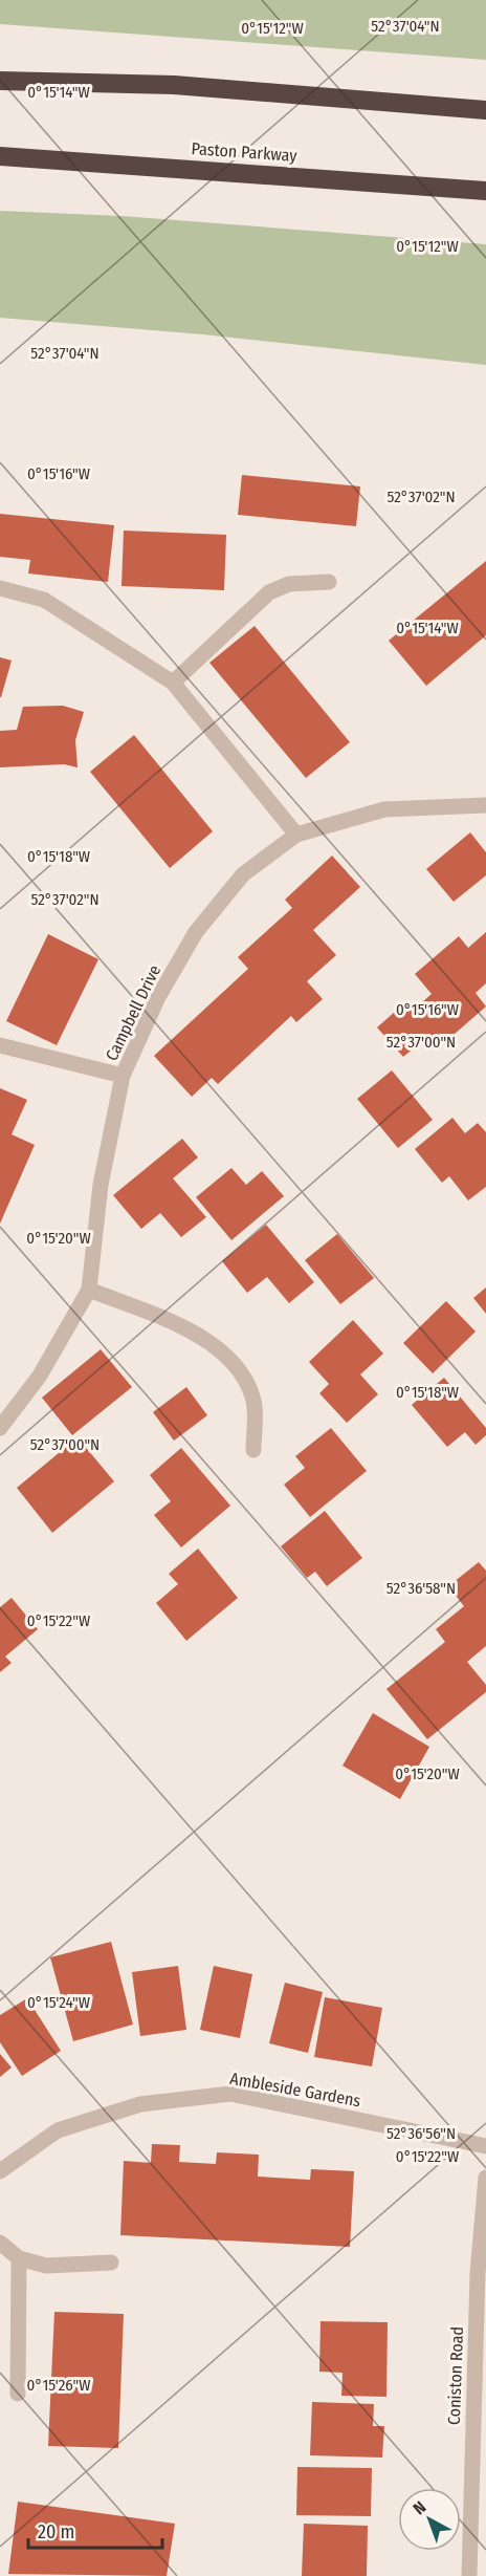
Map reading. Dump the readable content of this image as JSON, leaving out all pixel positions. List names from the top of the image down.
{
  "streets": {
    "highway": ["Paston Parkway"],
    "street": ["Campbell Drive", "Ambleside Gardens", "Coniston Road"]
  },
  "scale_bar": "20 m",
  "north": "top left",
  "coordinates": [
    "52°37'04\"N",
    "0°15'12\"W",
    "0°15'14\"W",
    "0°15'16\"W",
    "52°37'02\"N",
    "0°15'18\"W",
    "52°37'00\"N",
    "0°15'20\"W",
    "52°36'58\"N",
    "0°15'22\"W",
    "0°15'24\"W",
    "52°36'56\"N",
    "0°15'26\"W"
  ]
}
